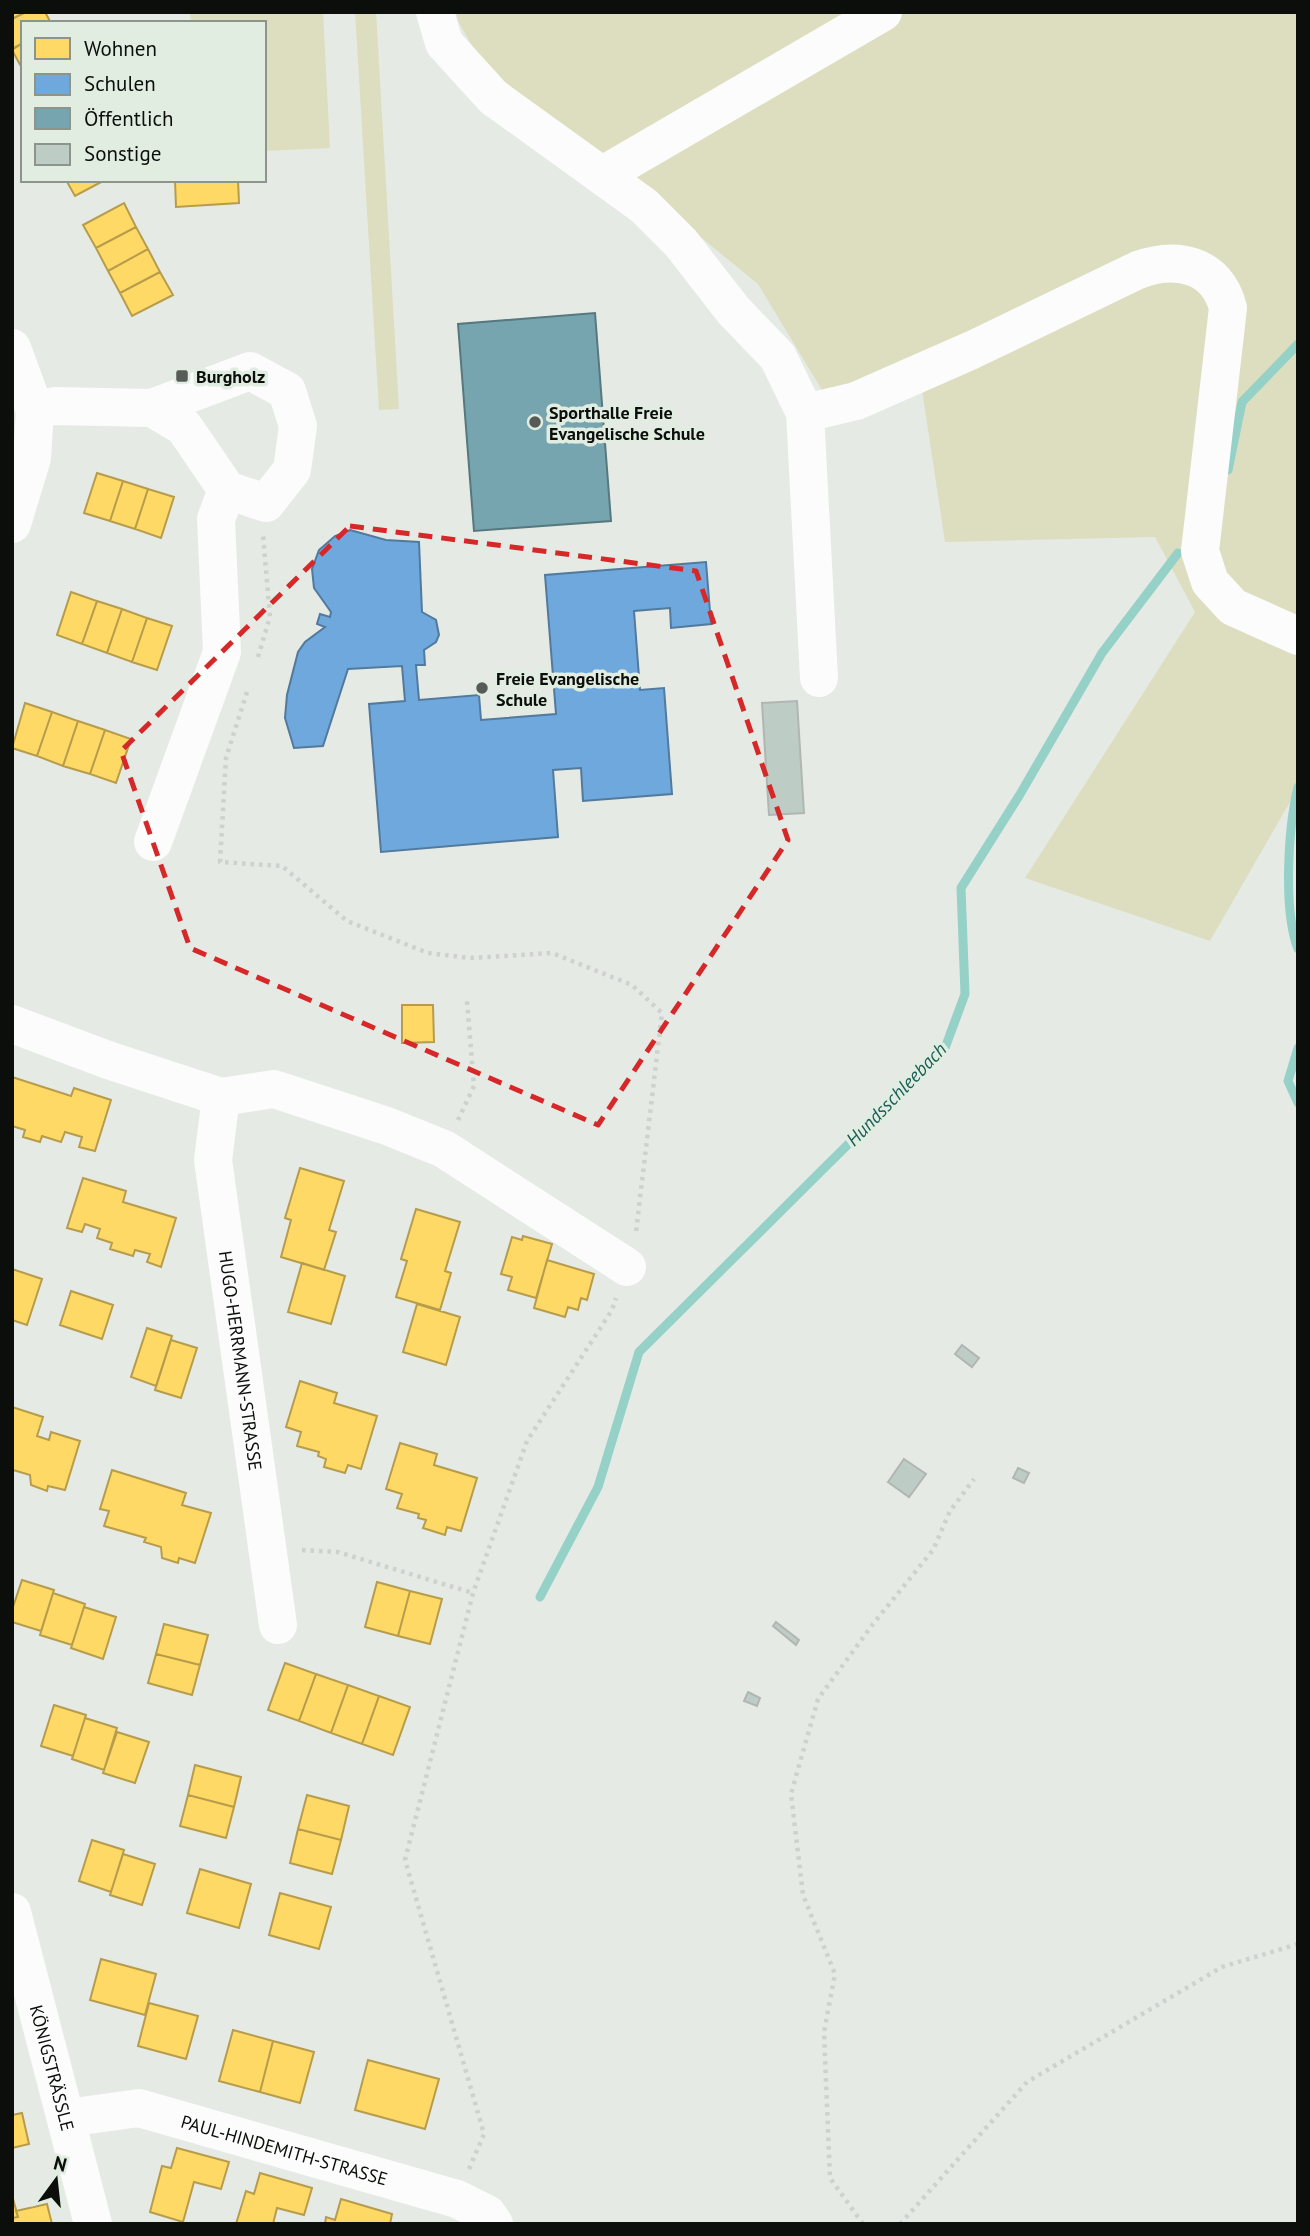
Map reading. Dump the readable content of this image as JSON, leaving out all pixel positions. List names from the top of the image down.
{
  "streets": {
    "street": ["HUGO-HERRMANN-STRASSE", "KÖNIGSTRÄSSLE", "PAUL-HINDEMITH-STRASSE"]
  },
  "crossings": [
    ["KÖNIGSTRÄSSLE", "PAUL-HINDEMITH-STRASSE"]
  ],
  "water": ["Hundsschleebach"],
  "places": {
    "transit": ["Burgholz"],
    "other": ["Sporthalle Freie Evangelische Schule", "Freie Evangelische Schule"]
  },
  "legend": [
    "Wohnen",
    "Schulen",
    "Öffentlich",
    "Sonstige"
  ],
  "north": "top"
}
